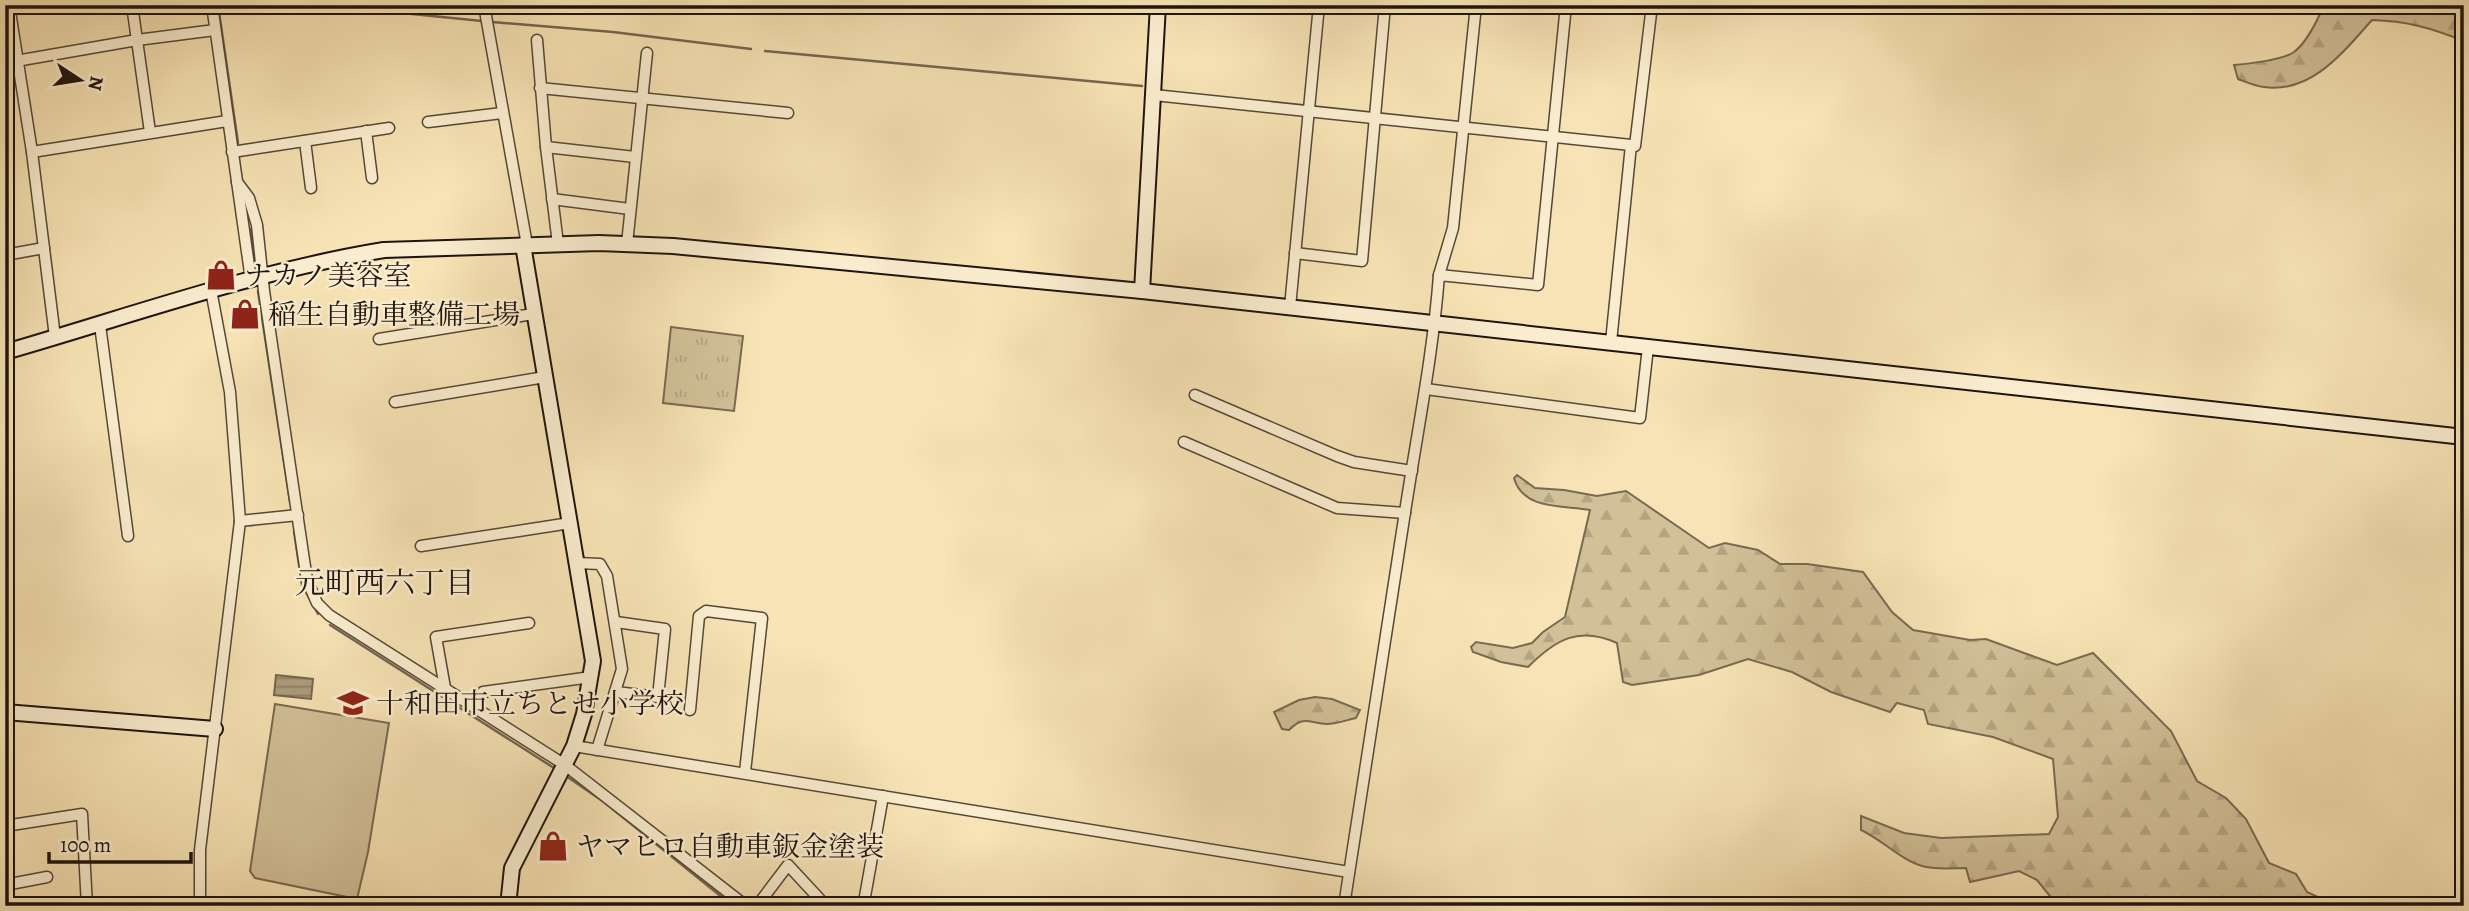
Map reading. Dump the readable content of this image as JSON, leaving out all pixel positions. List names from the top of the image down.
{
  "districts": ["元町西六丁目"],
  "places": {
    "shop": ["ナカノ美容室", "稲生自動車整備工場", "ヤマヒロ自動車鈑金塗装"],
    "school or university": ["十和田市立ちとせ小学校"]
  },
  "scale_bar": "100 m",
  "north": "right"
}
